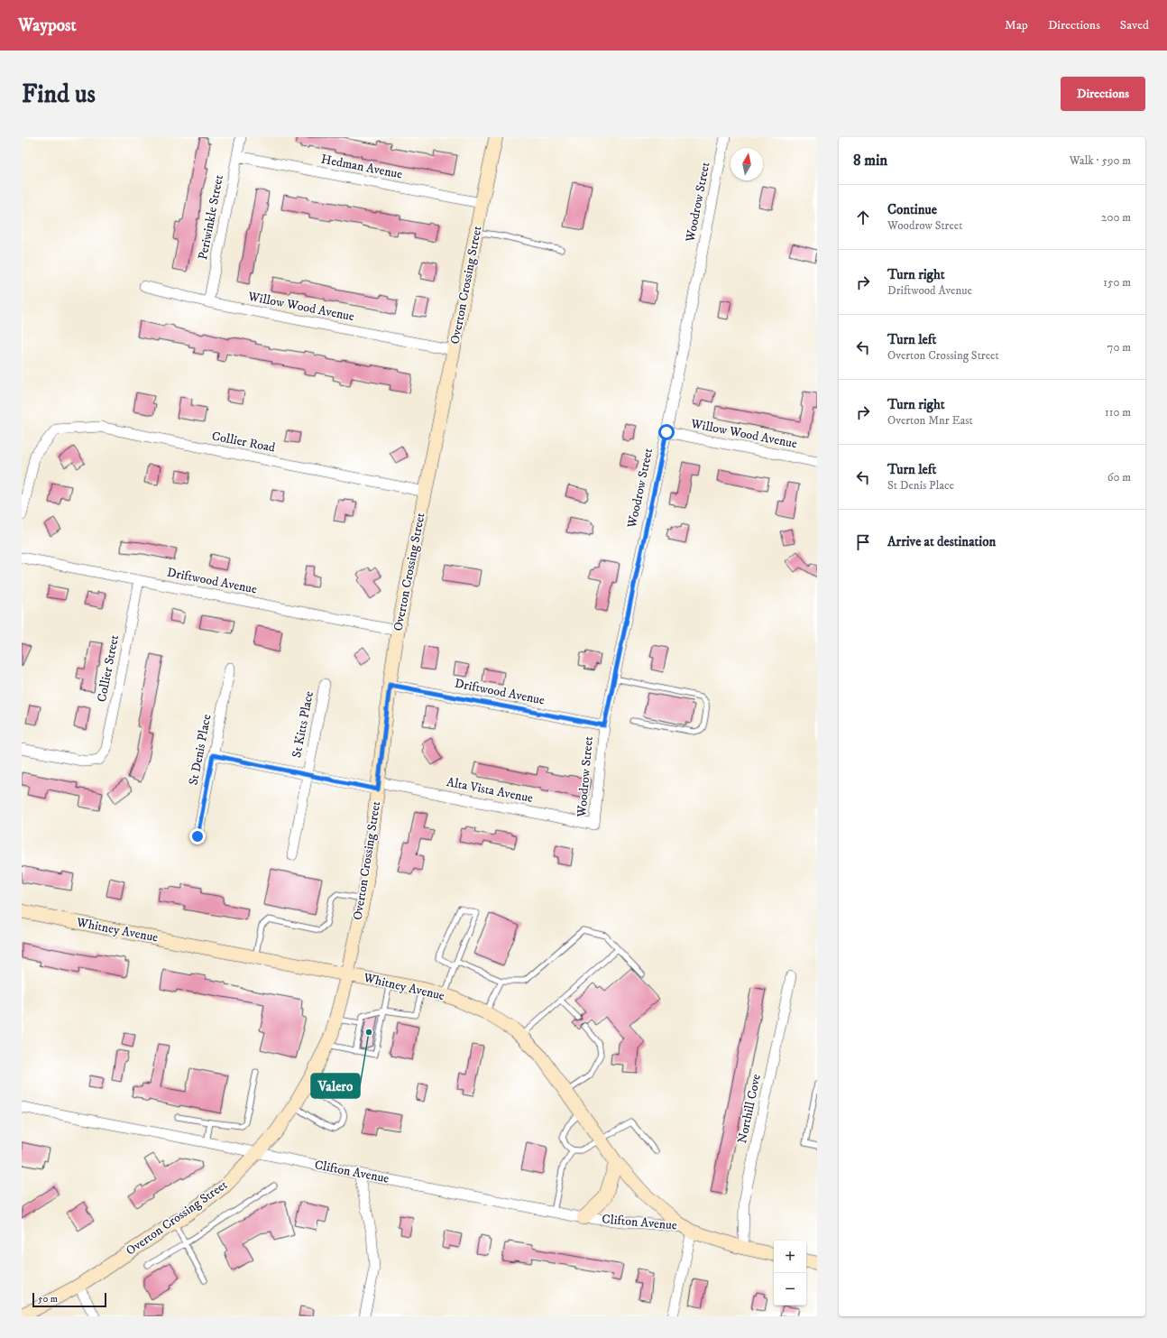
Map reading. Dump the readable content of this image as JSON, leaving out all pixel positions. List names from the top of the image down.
{
  "streets": {
    "main road": ["Overton Crossing Street", "Whitney Avenue", "Clifton Avenue"],
    "street": [
      "Hedman Avenue",
      "Woodrow Street",
      "Periwinkle Street",
      "Willow Wood Avenue",
      "Collier Road",
      "Driftwood Avenue",
      "Collier Street",
      "St Kitts Place",
      "St Denis Place",
      "Alta Vista Avenue",
      "Northill Cove"
    ]
  },
  "crossings": [
    ["Hedman Avenue", "Periwinkle Street"],
    ["Hedman Avenue", "Overton Crossing Street"],
    ["Woodrow Street", "Willow Wood Avenue"],
    ["Woodrow Street", "Driftwood Avenue"],
    ["Woodrow Street", "Alta Vista Avenue"],
    ["Periwinkle Street", "Willow Wood Avenue"],
    ["Overton Crossing Street", "Willow Wood Avenue"],
    ["Overton Crossing Street", "Collier Road"],
    ["Overton Crossing Street", "Driftwood Avenue"],
    ["Overton Crossing Street", "Alta Vista Avenue"],
    ["Overton Crossing Street", "Whitney Avenue"],
    ["Overton Crossing Street", "Clifton Avenue"],
    ["Driftwood Avenue", "Collier Street"],
    ["St Kitts Place", "Alta Vista Avenue"],
    ["St Denis Place", "Alta Vista Avenue"],
    ["Whitney Avenue", "Clifton Avenue"],
    ["Northill Cove", "Clifton Avenue"]
  ],
  "places": ["Valero"],
  "scale_bar": "50 m",
  "north": "top",
  "page": {
    "header": "Waypost",
    "nav": ["Map", "Directions", "Saved"],
    "buttons": "Directions",
    "title": "Find us",
    "heading": ["8 min", "Walk · 590 m"],
    "list": [
      ["Continue", "Woodrow Street", "200 m"],
      ["Turn right", "Driftwood Avenue", "150 m"],
      ["Turn left", "Overton Crossing Street", "70 m"],
      ["Turn right", "Overton Mnr East", "110 m"],
      ["Turn left", "St Denis Place", "60 m"],
      "Arrive at destination"
    ],
    "map_buttons": ["+", "−"],
    "scale": "50 m"
  }
}
